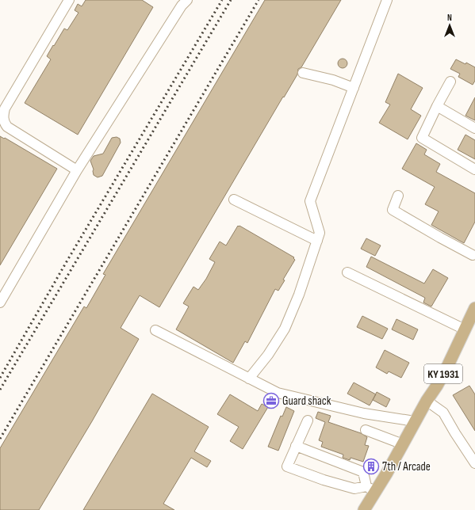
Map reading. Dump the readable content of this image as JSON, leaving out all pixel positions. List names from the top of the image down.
{
  "streets": {
    "main road": ["KY 1931"]
  },
  "places": {
    "office": ["Guard shack"],
    "building": ["7th / Arcade"]
  },
  "north": "top"
}
